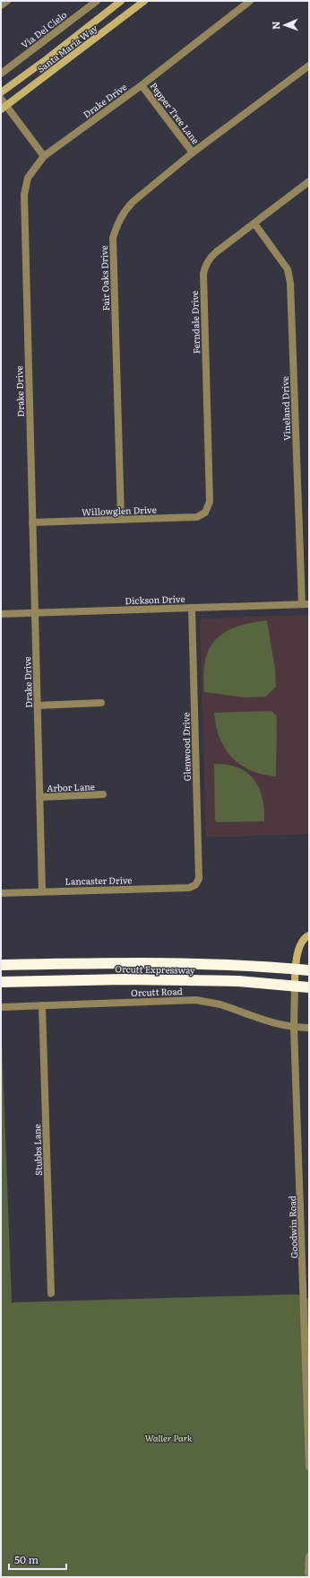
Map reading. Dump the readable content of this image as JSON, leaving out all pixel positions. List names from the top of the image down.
{
  "streets": {
    "highway": ["Orcutt Expressway"],
    "main road": ["Santa Maria Way"],
    "street": [
      "Via Del Cielo",
      "Drake Drive",
      "Pepper Tree Lane",
      "Fair Oaks Drive",
      "Ferndale Drive",
      "Vineland Drive",
      "Willowglen Drive",
      "Dickson Drive",
      "Glenwood Drive",
      "Arbor Lane",
      "Lancaster Drive",
      "Orcutt Road",
      "Stubbs Lane",
      "Goodwin Road"
    ]
  },
  "crossings": [
    ["Drake Drive", "Pepper Tree Lane"],
    ["Drake Drive", "Willowglen Drive"],
    ["Drake Drive", "Dickson Drive"],
    ["Drake Drive", "Arbor Lane"],
    ["Drake Drive", "Lancaster Drive"],
    ["Pepper Tree Lane", "Fair Oaks Drive"],
    ["Fair Oaks Drive", "Willowglen Drive"],
    ["Ferndale Drive", "Vineland Drive"],
    ["Ferndale Drive", "Willowglen Drive"],
    ["Vineland Drive", "Dickson Drive"],
    ["Dickson Drive", "Glenwood Drive"],
    ["Glenwood Drive", "Lancaster Drive"],
    ["Orcutt Expressway", "Goodwin Road"],
    ["Orcutt Road", "Stubbs Lane"],
    ["Orcutt Road", "Goodwin Road"]
  ],
  "parks": ["Waller Park"],
  "scale_bar": "50 m",
  "north": "left"
}
